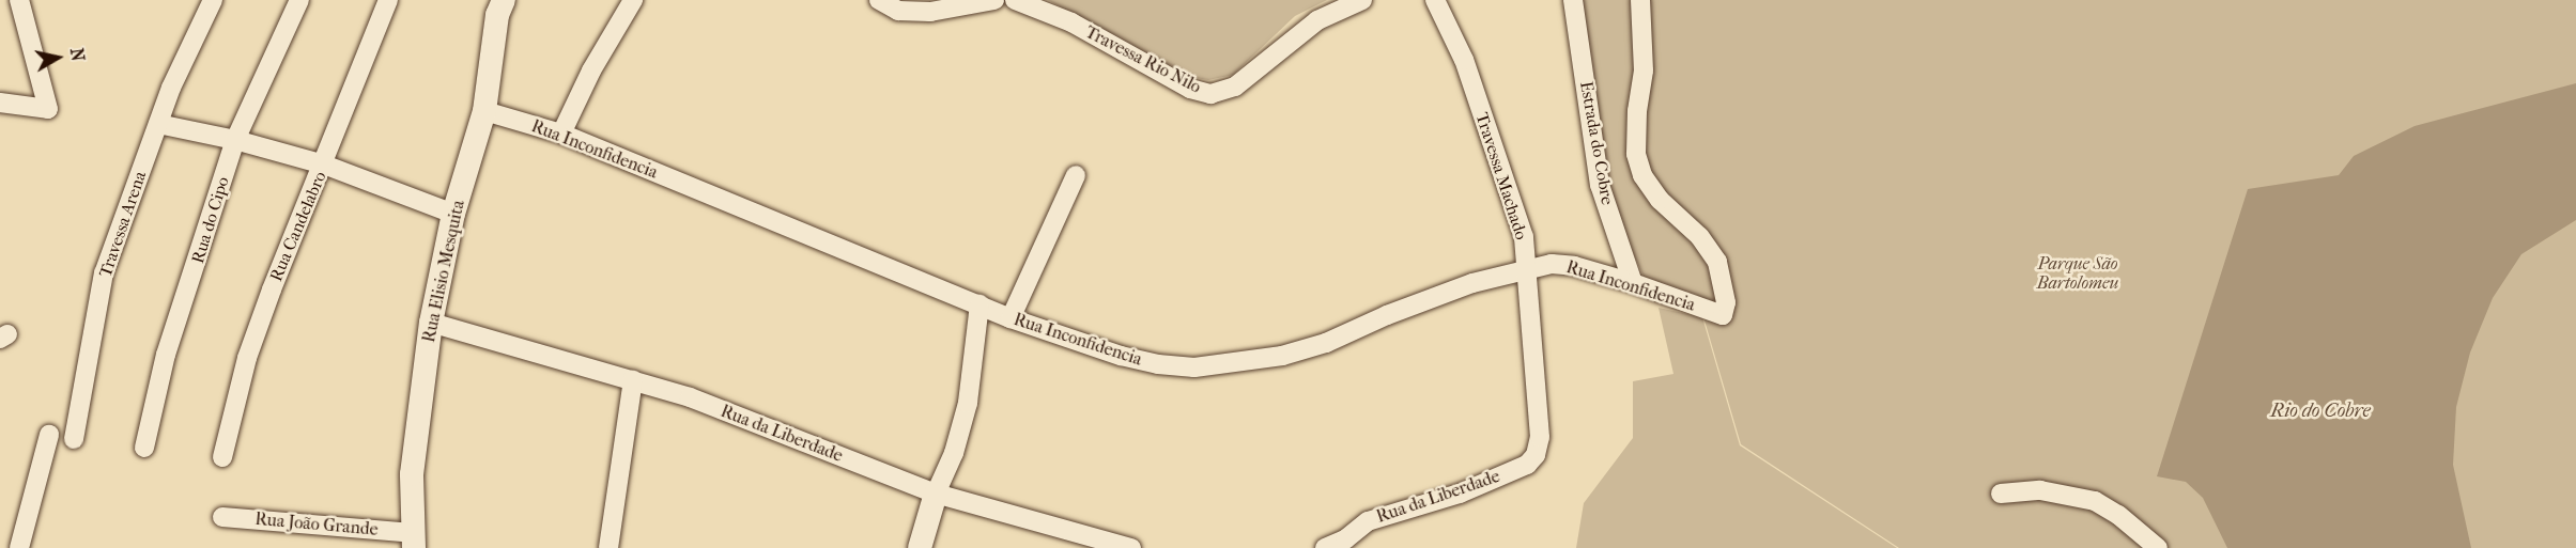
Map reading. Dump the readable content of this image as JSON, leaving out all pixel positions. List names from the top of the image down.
{
  "streets": {
    "street": [
      "Travessa Rio Nilo",
      "Estrada do Cobre",
      "Rua Inconfidencia",
      "Travessa Machado",
      "Rua do Cipo",
      "Travessa Arena",
      "Rua Candelabro",
      "Rua Elisio Mesquita",
      "Rua da Liberdade",
      "Rua João Grande"
    ]
  },
  "crossings": [
    ["Estrada do Cobre", "Rua Inconfidencia"],
    ["Rua Inconfidencia", "Travessa Machado"],
    ["Rua Inconfidencia", "Rua Elisio Mesquita"],
    ["Travessa Machado", "Rua da Liberdade"],
    ["Rua Elisio Mesquita", "Rua da Liberdade"],
    ["Rua Elisio Mesquita", "Rua João Grande"]
  ],
  "water": ["Rio do Cobre"],
  "parks": ["Parque São Bartolomeu"],
  "north": "right"
}
